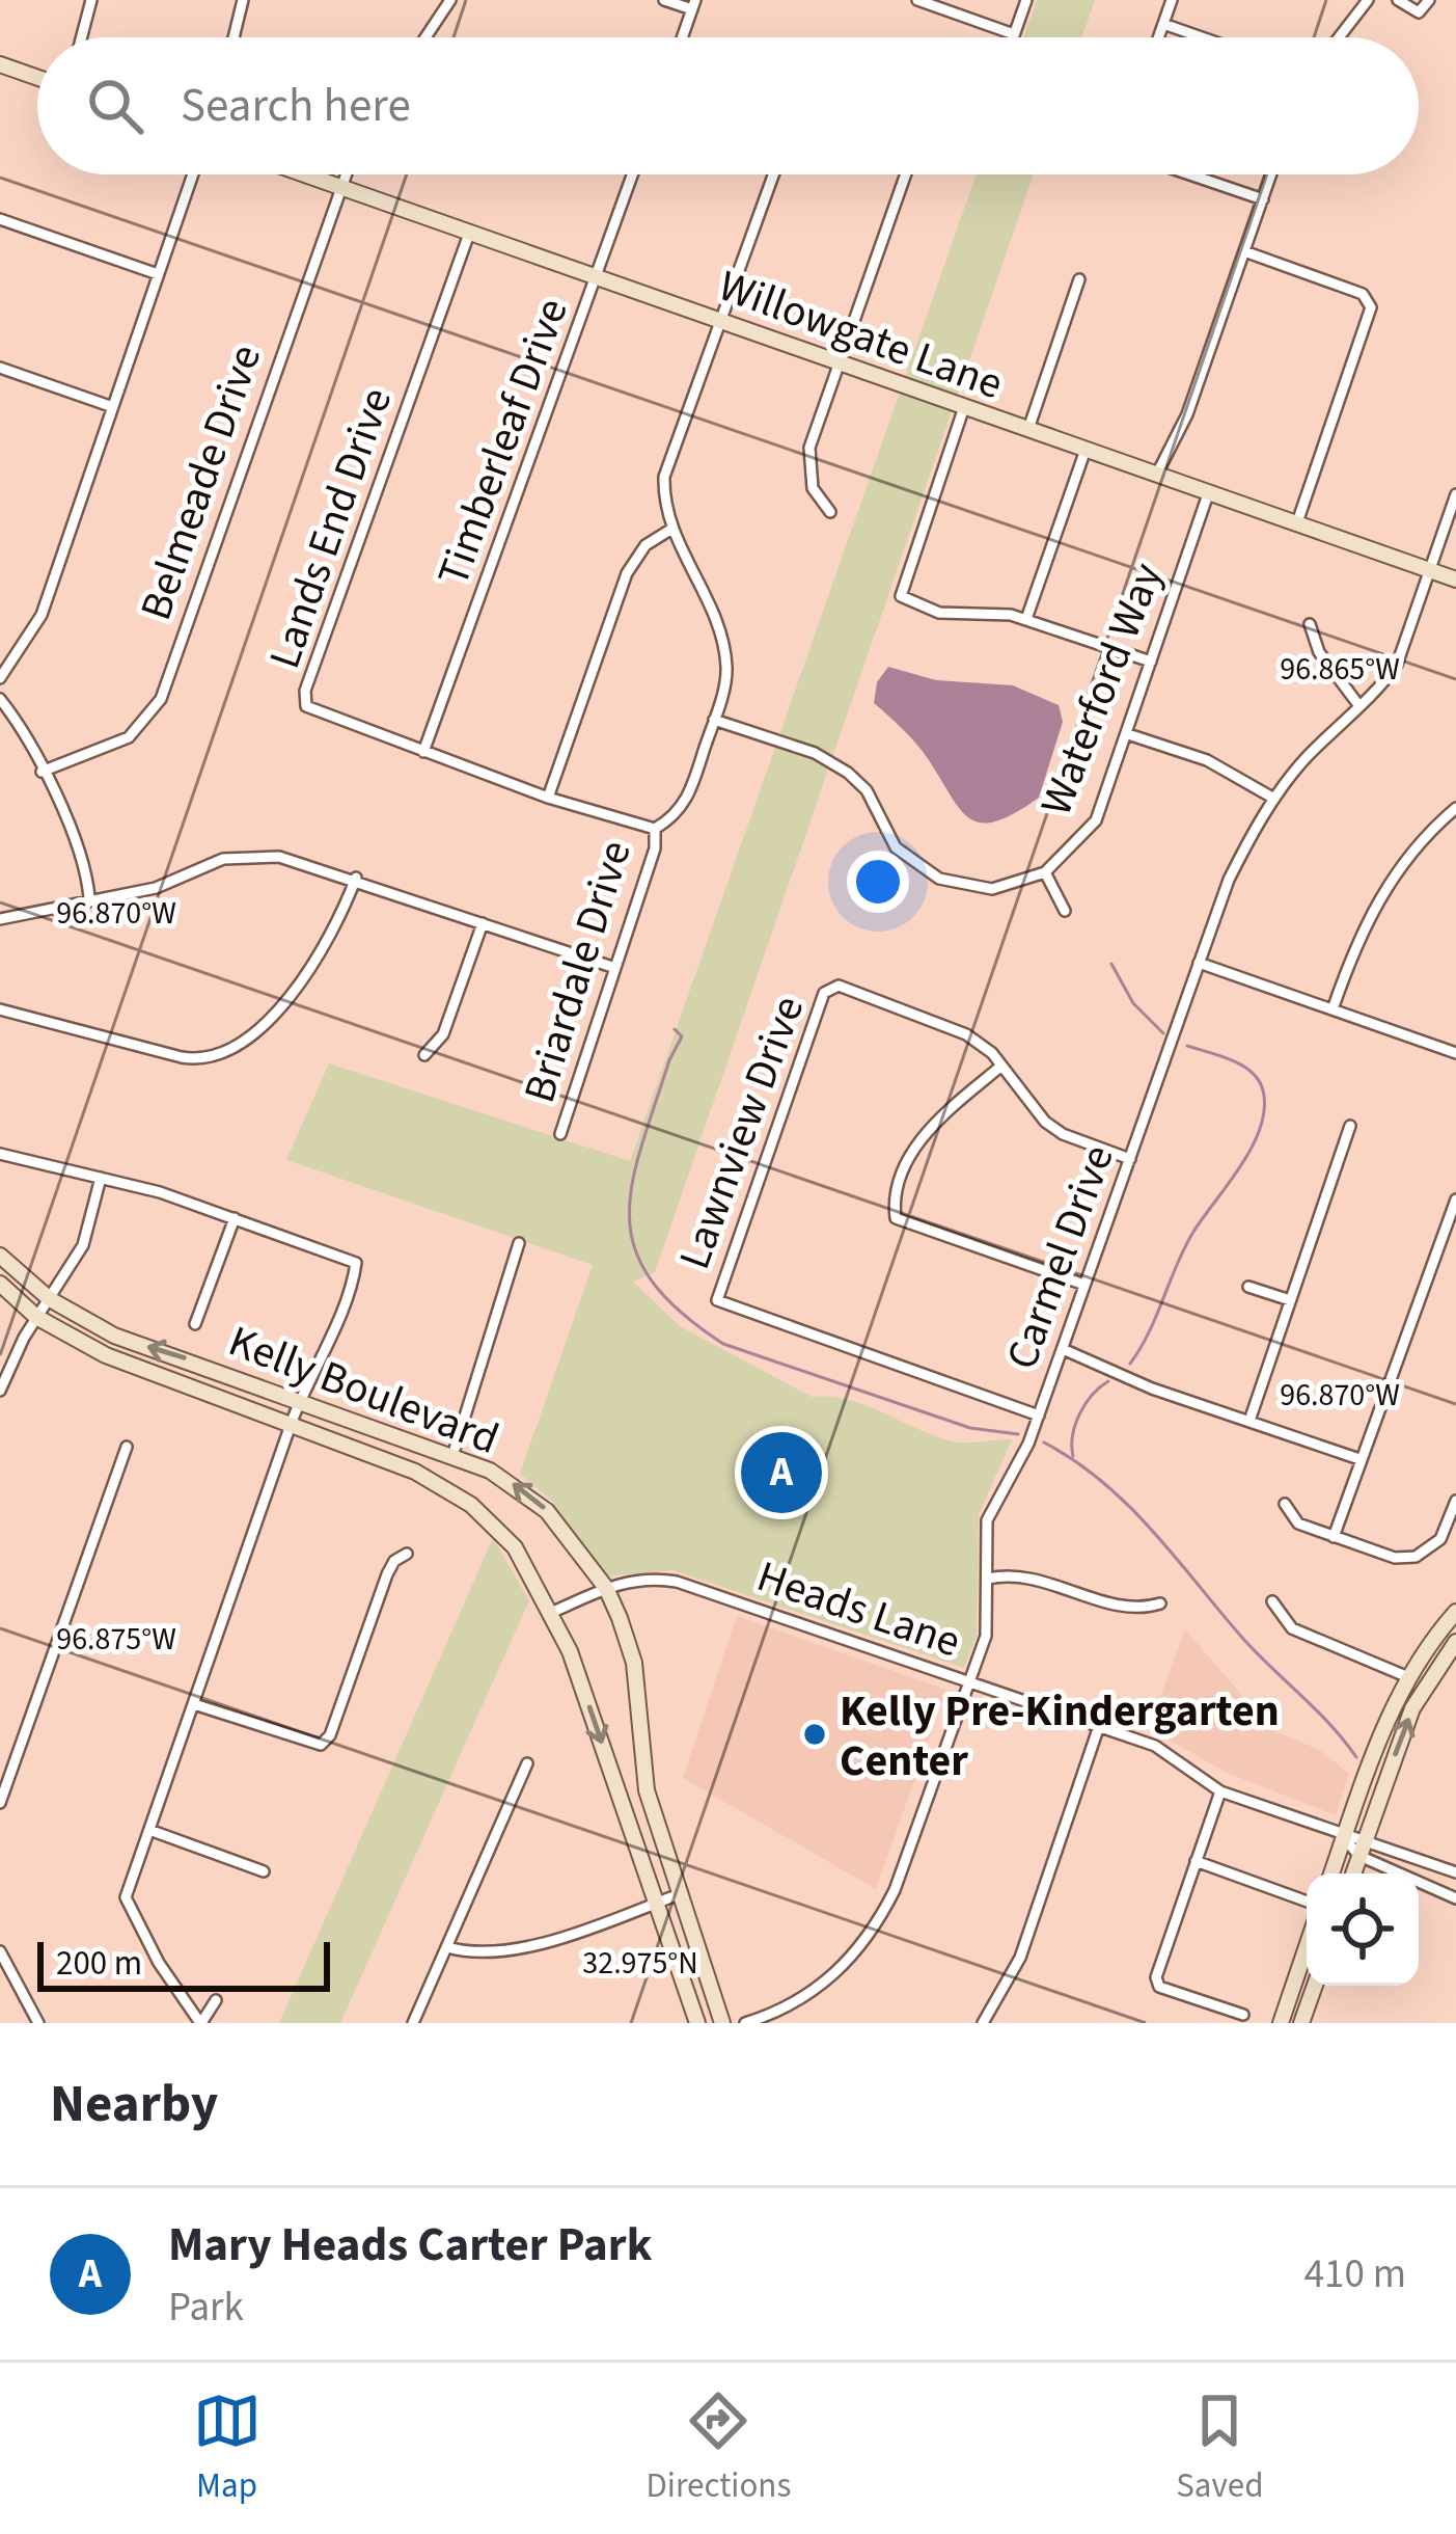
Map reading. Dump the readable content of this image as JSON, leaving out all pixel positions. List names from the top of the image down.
{
  "streets": {
    "main road": ["Willowgate Lane", "Kelly Boulevard"],
    "street": [
      "Timberleaf Drive",
      "Belmeade Drive",
      "Lands End Drive",
      "Waterford Way",
      "Briardale Drive",
      "Lawnview Drive",
      "Carmel Drive",
      "Heads Lane"
    ]
  },
  "crossings": [
    ["Willowgate Lane", "Timberleaf Drive"],
    ["Willowgate Lane", "Belmeade Drive"],
    ["Willowgate Lane", "Lands End Drive"],
    ["Willowgate Lane", "Waterford Way"],
    ["Willowgate Lane", "Carmel Drive"],
    ["Timberleaf Drive", "Lands End Drive"],
    ["Lands End Drive", "Briardale Drive"],
    ["Lawnview Drive", "Carmel Drive"],
    ["Carmel Drive", "Heads Lane"],
    ["Kelly Boulevard", "Heads Lane"]
  ],
  "places": ["Kelly Pre-Kindergarten Center"],
  "scale_bar": "200 m",
  "page": {
    "search": "Search here",
    "pins": "A",
    "scale": "200 m",
    "heading": "Nearby",
    "list": [
      {
        "mark": "A",
        "name": "Mary Heads Carter Park",
        "note": "Park",
        "value": "410 m"
      }
    ],
    "nav": ["Map", "Directions", "Saved"]
  },
  "coordinates": [
    "96.865°W",
    "96.870°W",
    "96.875°W",
    "32.975°N"
  ]
}
